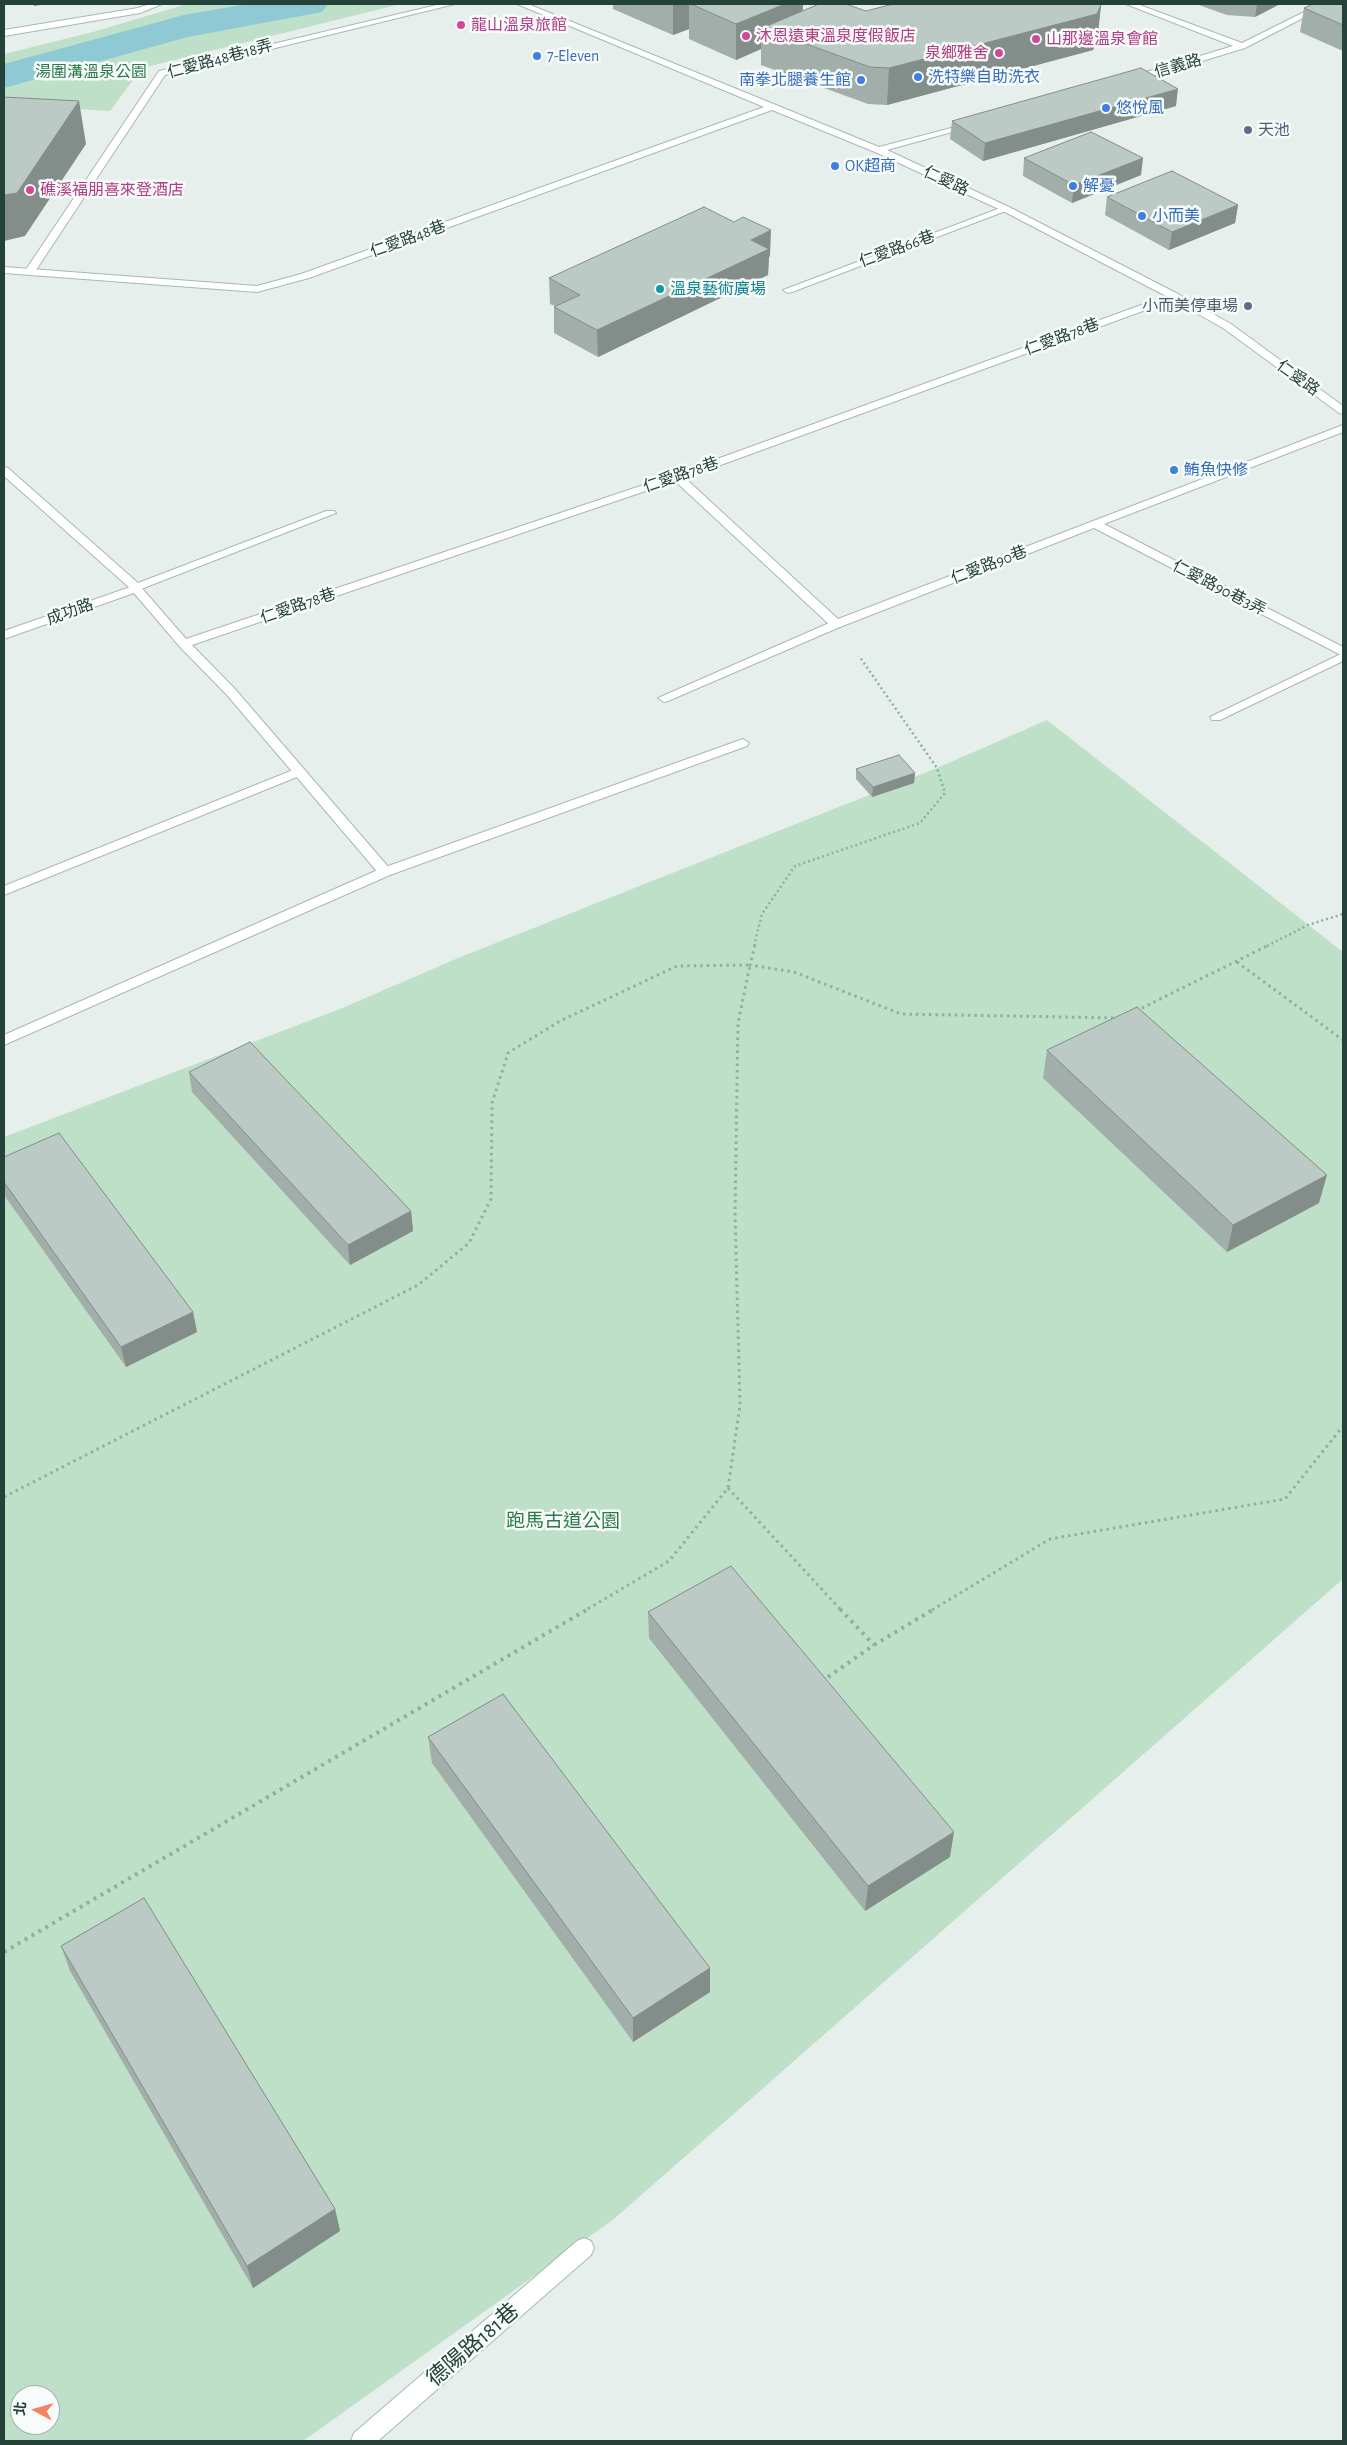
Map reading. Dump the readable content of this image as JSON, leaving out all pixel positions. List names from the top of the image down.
{
  "streets": {
    "street": [
      "仁愛路48巷18弄",
      "信義路",
      "仁愛路",
      "仁愛路48巷",
      "仁愛路66巷",
      "仁愛路78巷",
      "仁愛路90巷",
      "仁愛路90巷3弄",
      "成功路",
      "德陽路181巷"
    ]
  },
  "crossings": [
    ["仁愛路48巷18弄", "仁愛路48巷"],
    ["仁愛路", "仁愛路48巷"],
    ["仁愛路", "仁愛路66巷"],
    ["仁愛路", "仁愛路78巷"],
    ["仁愛路90巷", "仁愛路90巷3弄"]
  ],
  "parks": ["湯圍溝溫泉公園", "跑馬古道公園"],
  "places": [
    "龍山溫泉旅館",
    "沐恩遠東溫泉度假飯店",
    "山那邊溫泉會館",
    "泉鄉雅舍",
    "7-Eleven",
    "洗特樂自助洗衣",
    "南拳北腿養生館",
    "悠悅風",
    "天池",
    "OK超商",
    "解憂",
    "礁溪福朋喜來登酒店",
    "小而美",
    "溫泉藝術廣場",
    "小而美停車場",
    "鮪魚快修"
  ],
  "north": "left"
}
